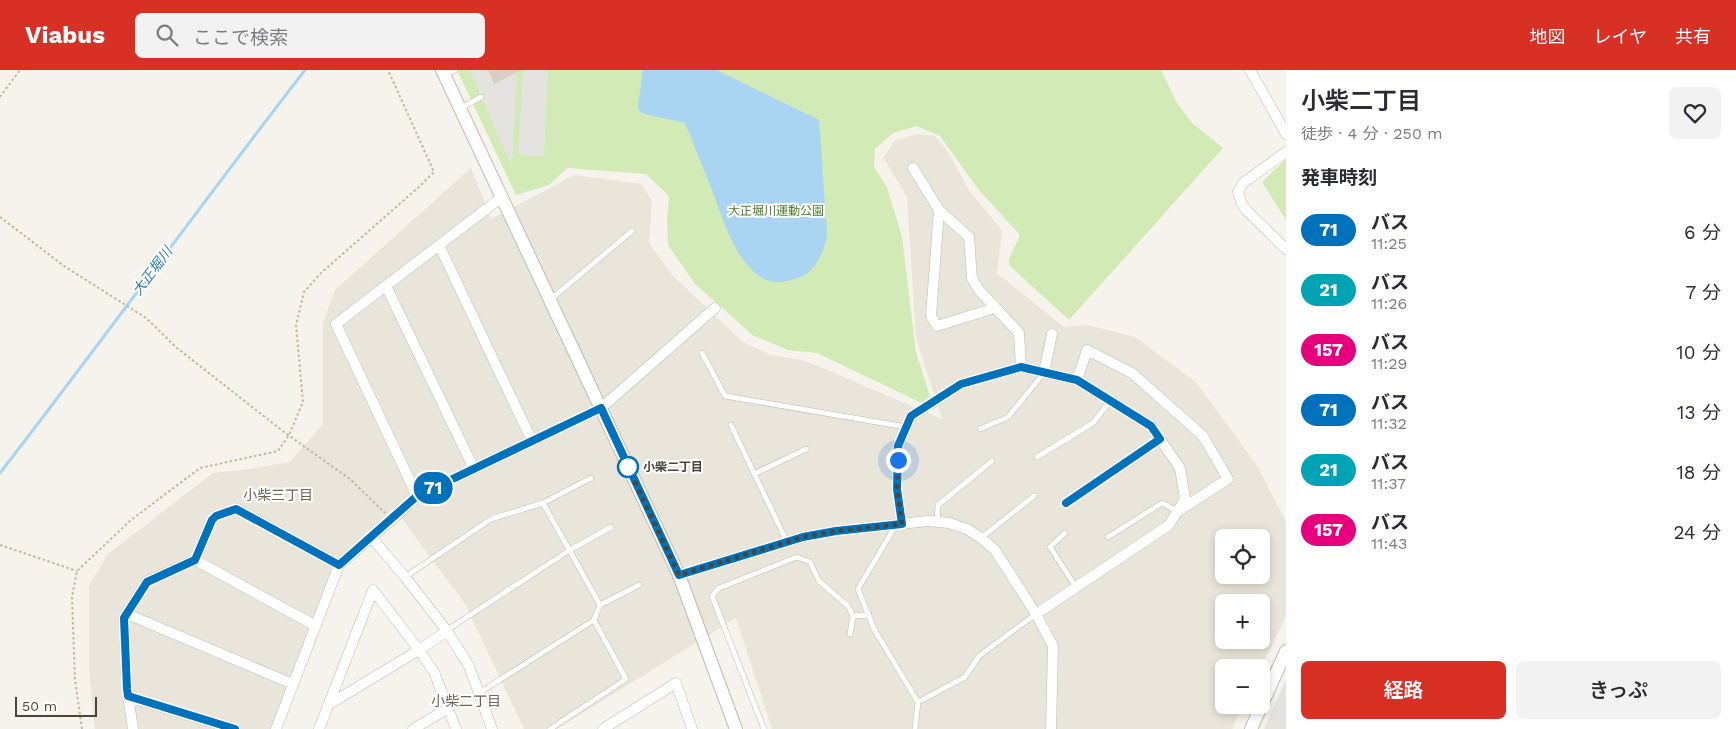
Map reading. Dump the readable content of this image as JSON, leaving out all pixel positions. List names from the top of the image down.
{
  "districts": ["小柴三丁目", "小柴二丁目"],
  "water": ["大正堀川"],
  "parks": ["大正堀川運動公園"],
  "places": ["小柴二丁目"],
  "lines": ["bus line 71"],
  "scale_bar": "50 m",
  "page": {
    "header": "Viabus",
    "search": "ここで検索",
    "nav": ["地図", "レイヤ", "共有"],
    "on_map": "71",
    "heading": [
      ["小柴二丁目", "徒歩 · 4 分 · 250 m"],
      "発車時刻"
    ],
    "list": [
      {
        "mark": "71",
        "name": "バス",
        "note": "11:25",
        "value": "6 分"
      },
      {
        "mark": "21",
        "name": "バス",
        "note": "11:26",
        "value": "7 分"
      },
      {
        "mark": "157",
        "name": "バス",
        "note": "11:29",
        "value": "10 分"
      },
      {
        "mark": "71",
        "name": "バス",
        "note": "11:32",
        "value": "13 分"
      },
      {
        "mark": "21",
        "name": "バス",
        "note": "11:37",
        "value": "18 分"
      },
      {
        "mark": "157",
        "name": "バス",
        "note": "11:43",
        "value": "24 分"
      }
    ],
    "map_buttons": ["+", "−"],
    "buttons": ["経路", "きっぷ"],
    "scale": "50 m"
  }
}
